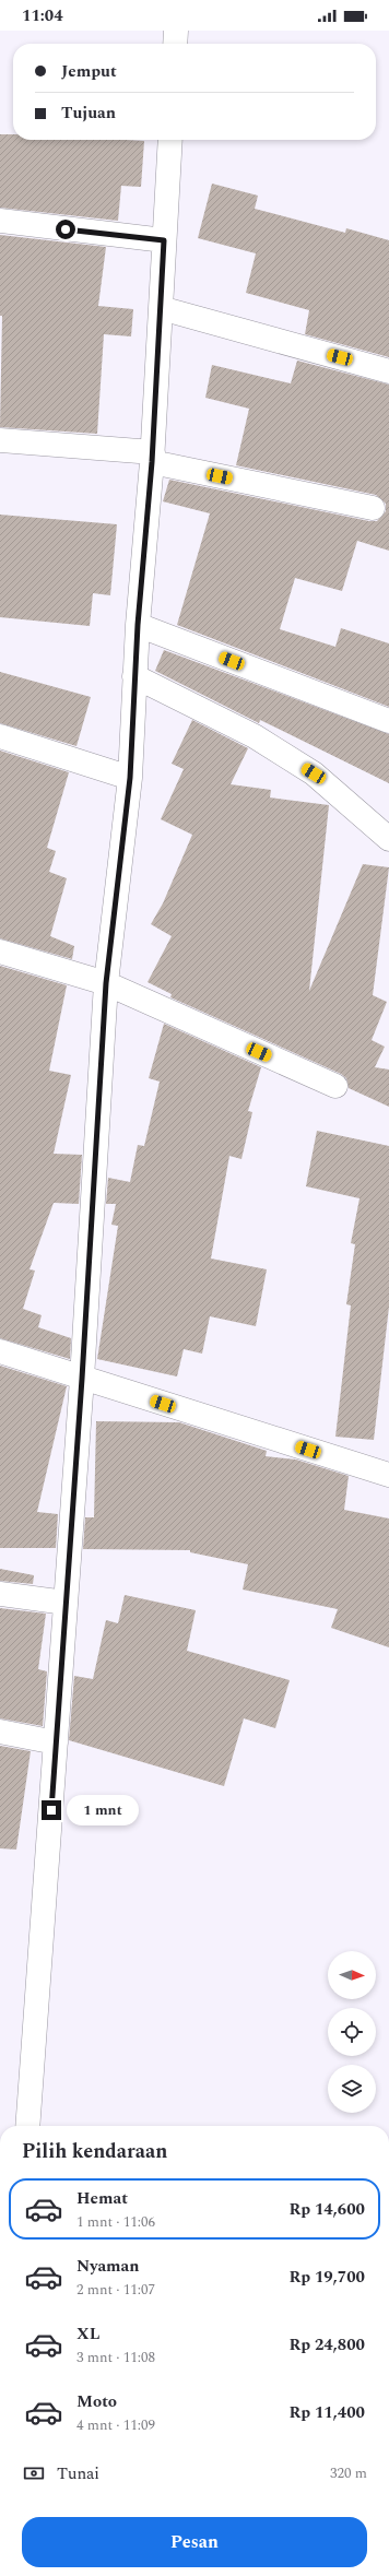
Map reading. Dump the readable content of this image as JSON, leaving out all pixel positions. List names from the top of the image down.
{
  "north": "right",
  "page": {
    "status": "11:04",
    "banner": ["Jemput", "Tujuan"],
    "bubble": "1 mnt",
    "heading": "Pilih kendaraan",
    "list": [
      {
        "name": "Hemat",
        "note": "1 mnt · 11:06",
        "value": "Rp 14,600"
      },
      {
        "name": "Nyaman",
        "note": "2 mnt · 11:07",
        "value": "Rp 19,700"
      },
      {
        "name": "XL",
        "note": "3 mnt · 11:08",
        "value": "Rp 24,800"
      },
      {
        "name": "Moto",
        "note": "4 mnt · 11:09",
        "value": "Rp 11,400"
      }
    ],
    "pay": ["Tunai", "320 m"],
    "buttons": "Pesan"
  }
}
